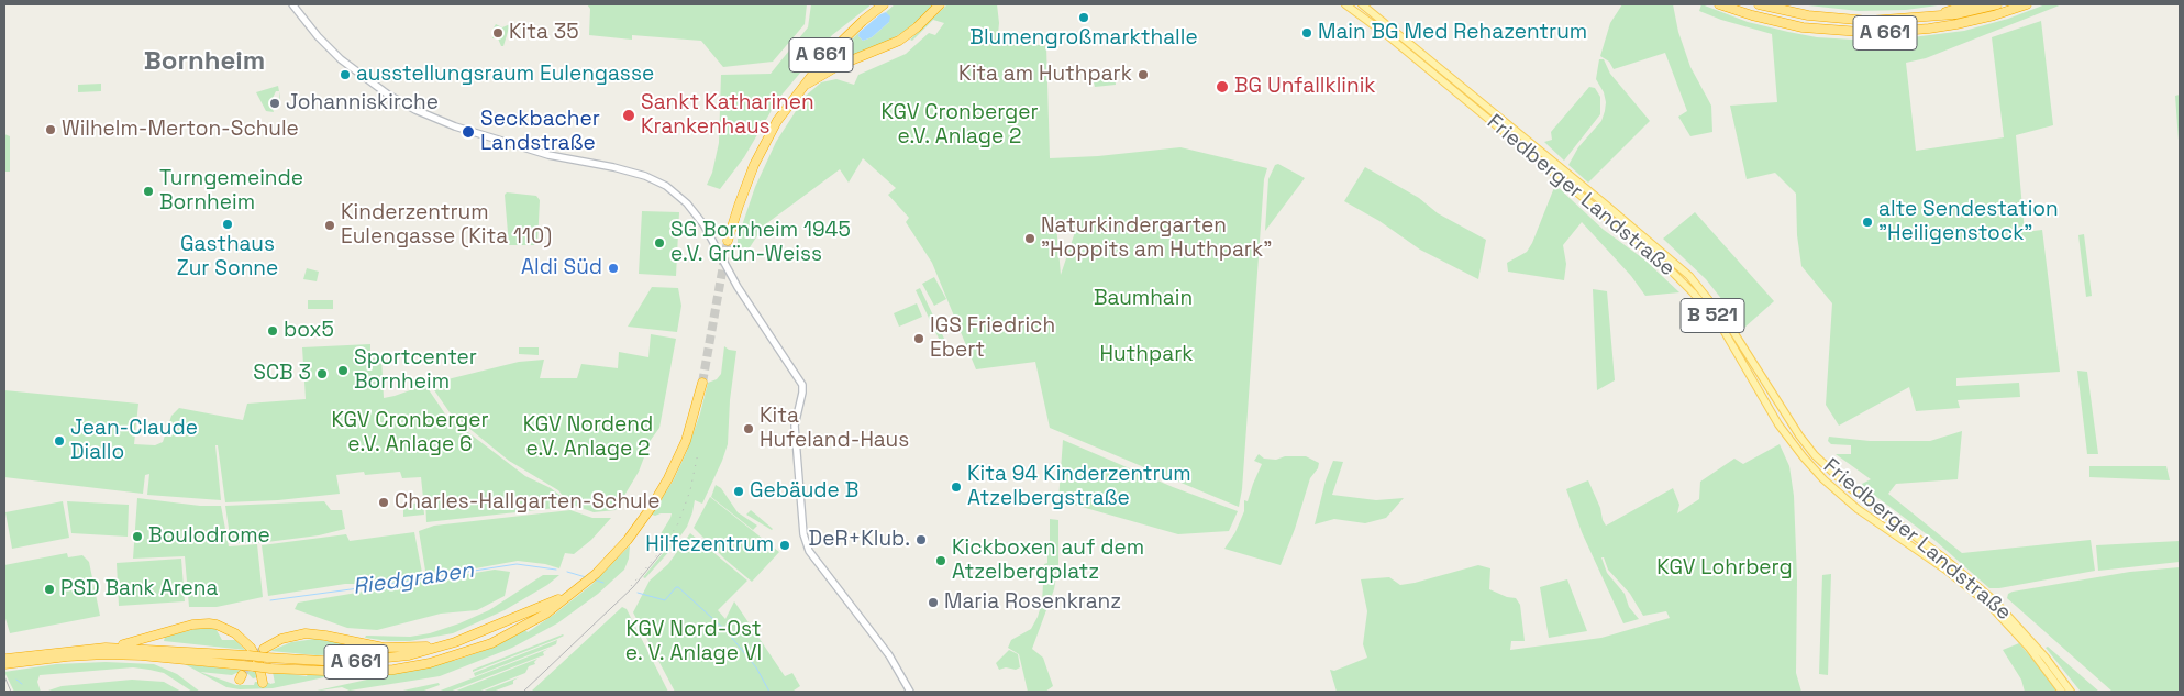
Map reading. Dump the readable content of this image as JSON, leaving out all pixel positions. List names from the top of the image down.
{
  "streets": {
    "highway": ["A 661"],
    "main road": ["Friedberger Landstraße", "B 521"]
  },
  "districts": ["Bornheim"],
  "water": ["Riedgraben"],
  "parks": [
    "KGV Cronberger e.V. Anlage 2",
    "Baumhain",
    "Huthpark",
    "KGV Cronberger e.V. Anlage 6",
    "KGV Nordend e.V. Anlage 2",
    "KGV Lohrberg",
    "KGV Nord-Ost e. V. Anlage VI"
  ],
  "places": [
    "Blumengroßmarkthalle",
    "Kita 35",
    "Main BG Med Rehazentrum",
    "ausstellungsraum Eulengasse",
    "Kita am Huthpark",
    "BG Unfallklinik",
    "Johanniskirche",
    "Sankt Katharinen Krankenhaus",
    "Wilhelm-Merton-Schule",
    "Seckbacher Landstraße",
    "Turngemeinde Bornheim",
    "alte Sendestation \"Heiligenstock\"",
    "Gasthaus Zur Sonne",
    "Kinderzentrum Eulengasse (Kita 110)",
    "Naturkindergarten \"Hoppits am Huthpark\"",
    "SG Bornheim 1945 e.V. Grün-Weiss",
    "Aldi Süd",
    "box5",
    "IGS Friedrich Ebert",
    "Sportcenter Bornheim",
    "SCB 3",
    "Kita Hufeland-Haus",
    "Jean-Claude Diallo",
    "Kita 94 Kinderzentrum Atzelbergstraße",
    "Gebäude B",
    "Charles-Hallgarten-Schule",
    "Boulodrome",
    "DeR+Klub.",
    "Hilfezentrum",
    "Kickboxen auf dem Atzelbergplatz",
    "PSD Bank Arena",
    "Maria Rosenkranz"
  ]
}
